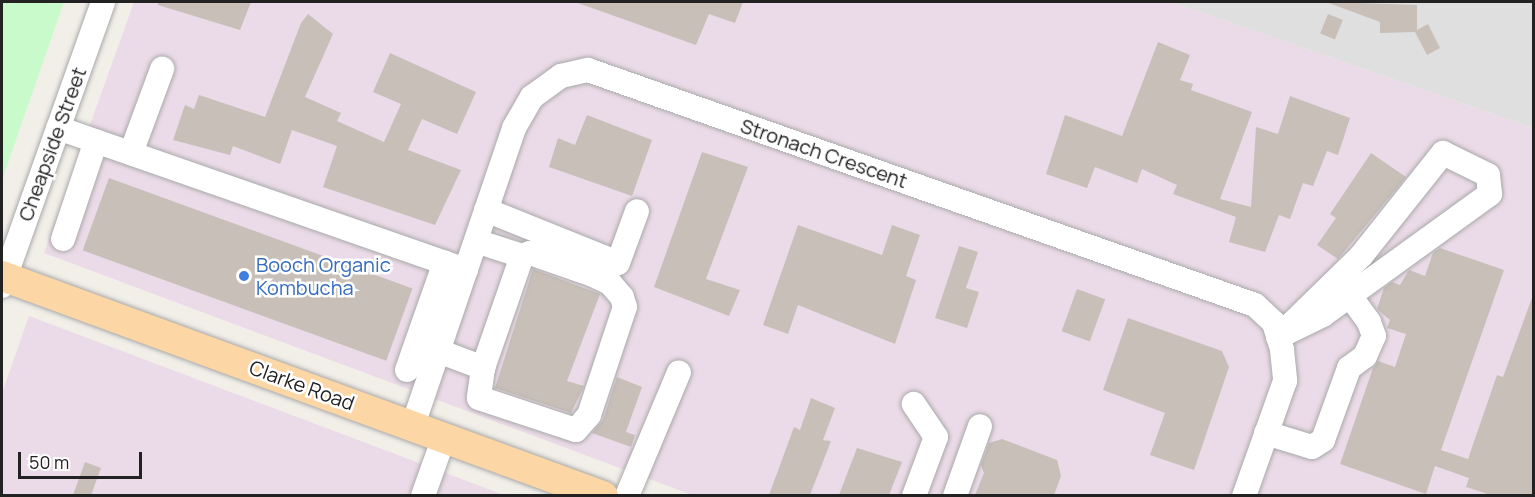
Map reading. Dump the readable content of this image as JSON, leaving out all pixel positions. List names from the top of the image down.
{
  "streets": {
    "main road": ["Clarke Road"],
    "street": ["Cheapside Street", "Stronach Crescent"]
  },
  "crossings": [
    ["Cheapside Street", "Clarke Road"],
    ["Stronach Crescent", "Clarke Road"]
  ],
  "places": ["Booch Organic Kombucha"],
  "scale_bar": "50 m"
}
